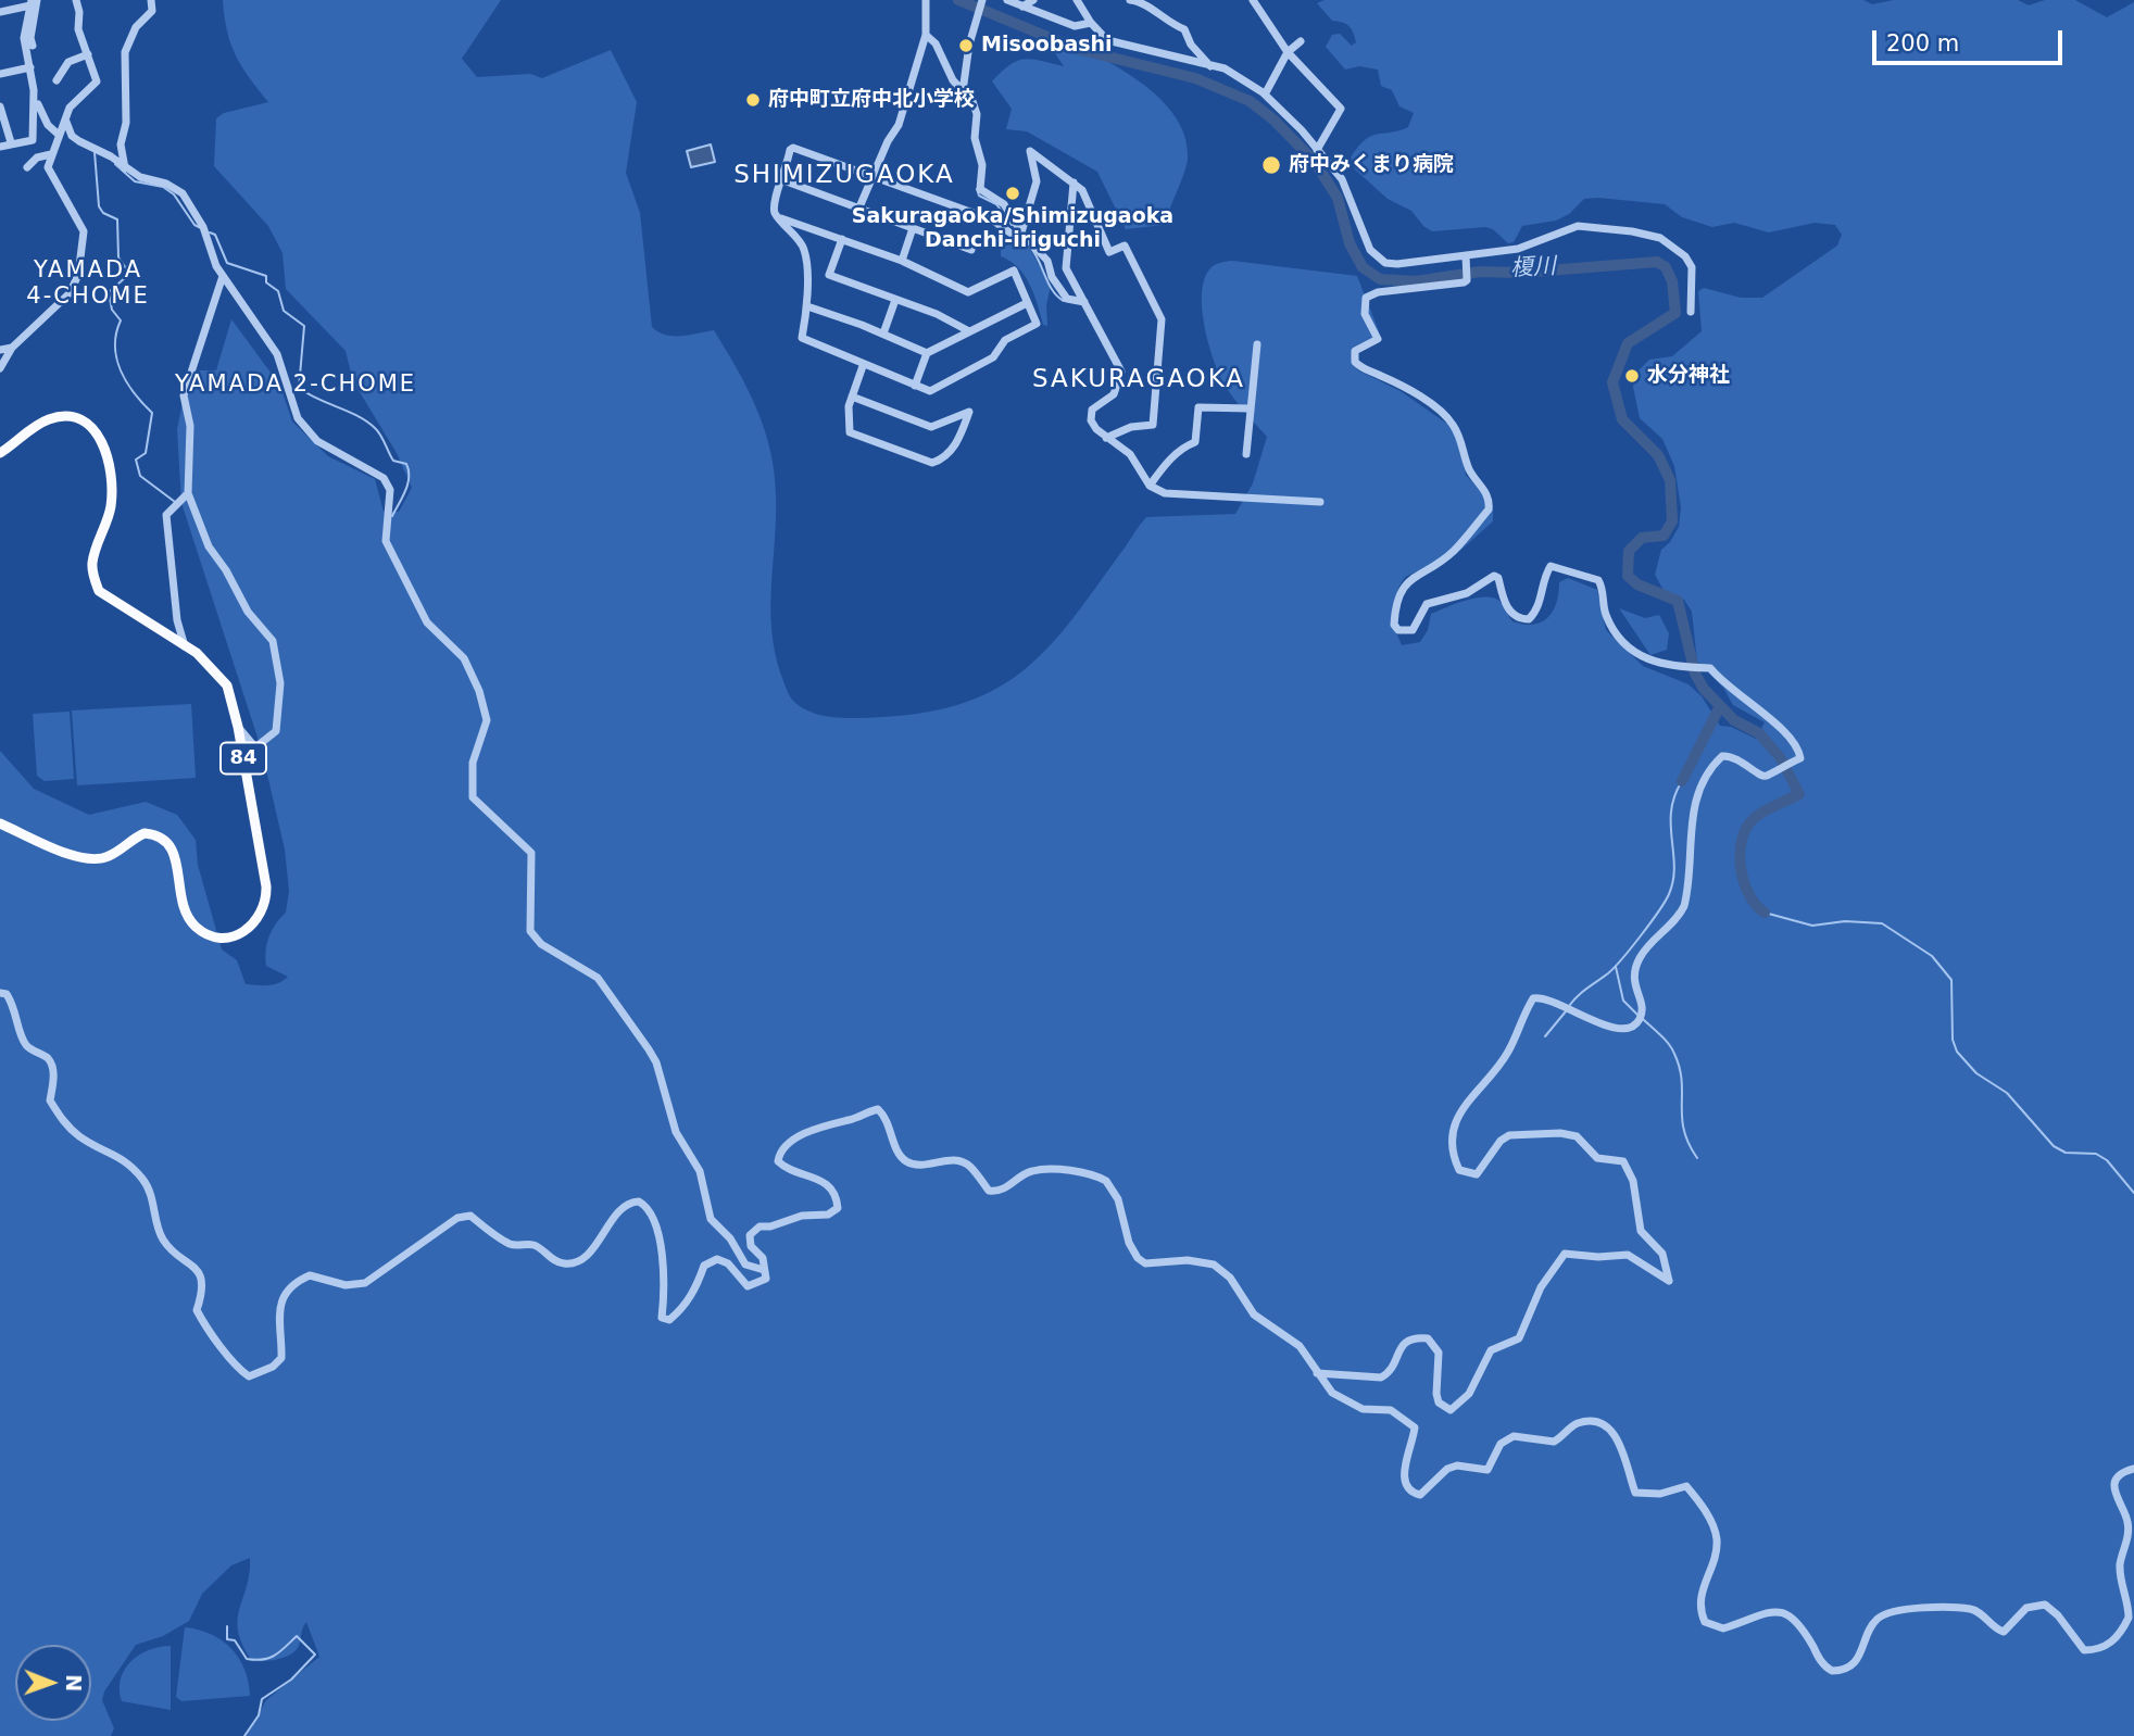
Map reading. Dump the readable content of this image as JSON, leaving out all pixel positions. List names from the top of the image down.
{
  "streets": {
    "main road": ["84"]
  },
  "districts": [
    "SHIMIZUGAOKA",
    "YAMADA 4-CHOME",
    "SAKURAGAOKA",
    "YAMADA 2-CHOME"
  ],
  "water": ["榎川"],
  "places": [
    "Misoobashi",
    "府中町立府中北小学校",
    "府中みくまり病院",
    "Sakuragaoka/Shimizugaoka Danchi-iriguchi",
    "水分神社"
  ],
  "scale_bar": "200 m",
  "north": "right"
}
